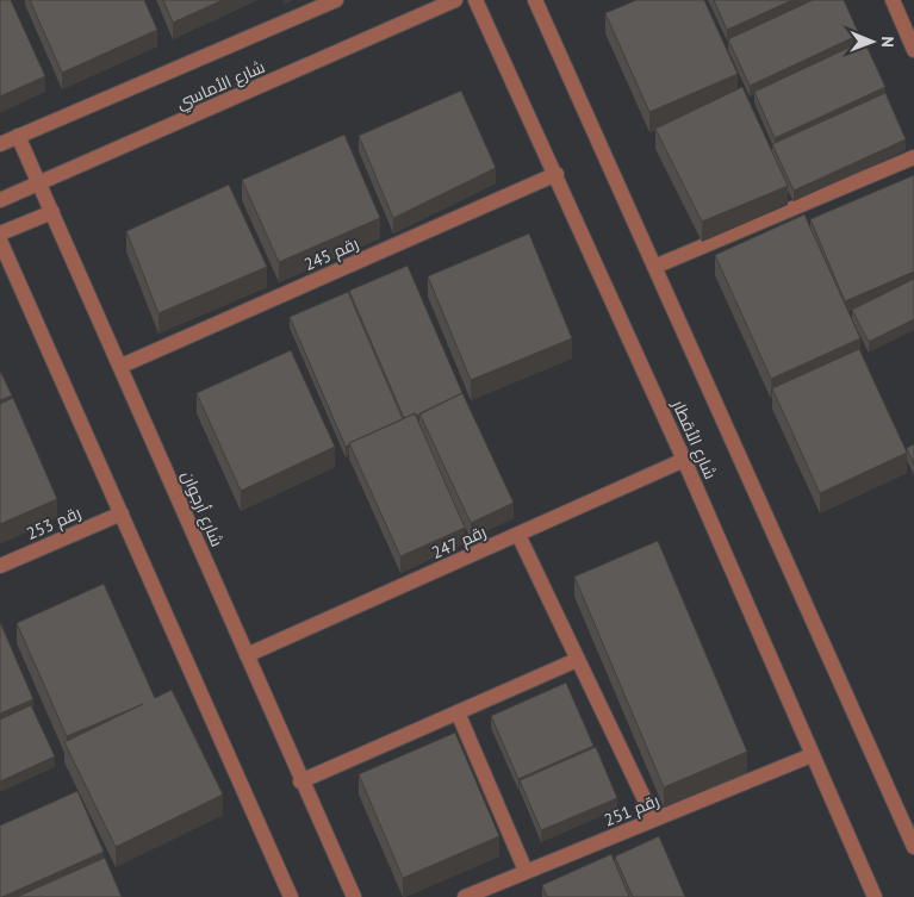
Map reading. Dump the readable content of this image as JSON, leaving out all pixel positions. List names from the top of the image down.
{
  "streets": {
    "street": [
      "شارع الأماسي",
      "رقم 245",
      "شارع الأقطار",
      "شارع أرجوان",
      "رقم 253",
      "رقم 247",
      "رقم 251"
    ]
  },
  "crossings": [
    ["شارع الأماسي", "شارع أرجوان"],
    ["رقم 245", "شارع الأقطار"],
    ["رقم 245", "شارع أرجوان"],
    ["شارع الأقطار", "رقم 247"],
    ["شارع الأقطار", "رقم 251"],
    ["شارع أرجوان", "رقم 247"]
  ],
  "north": "right"
}
